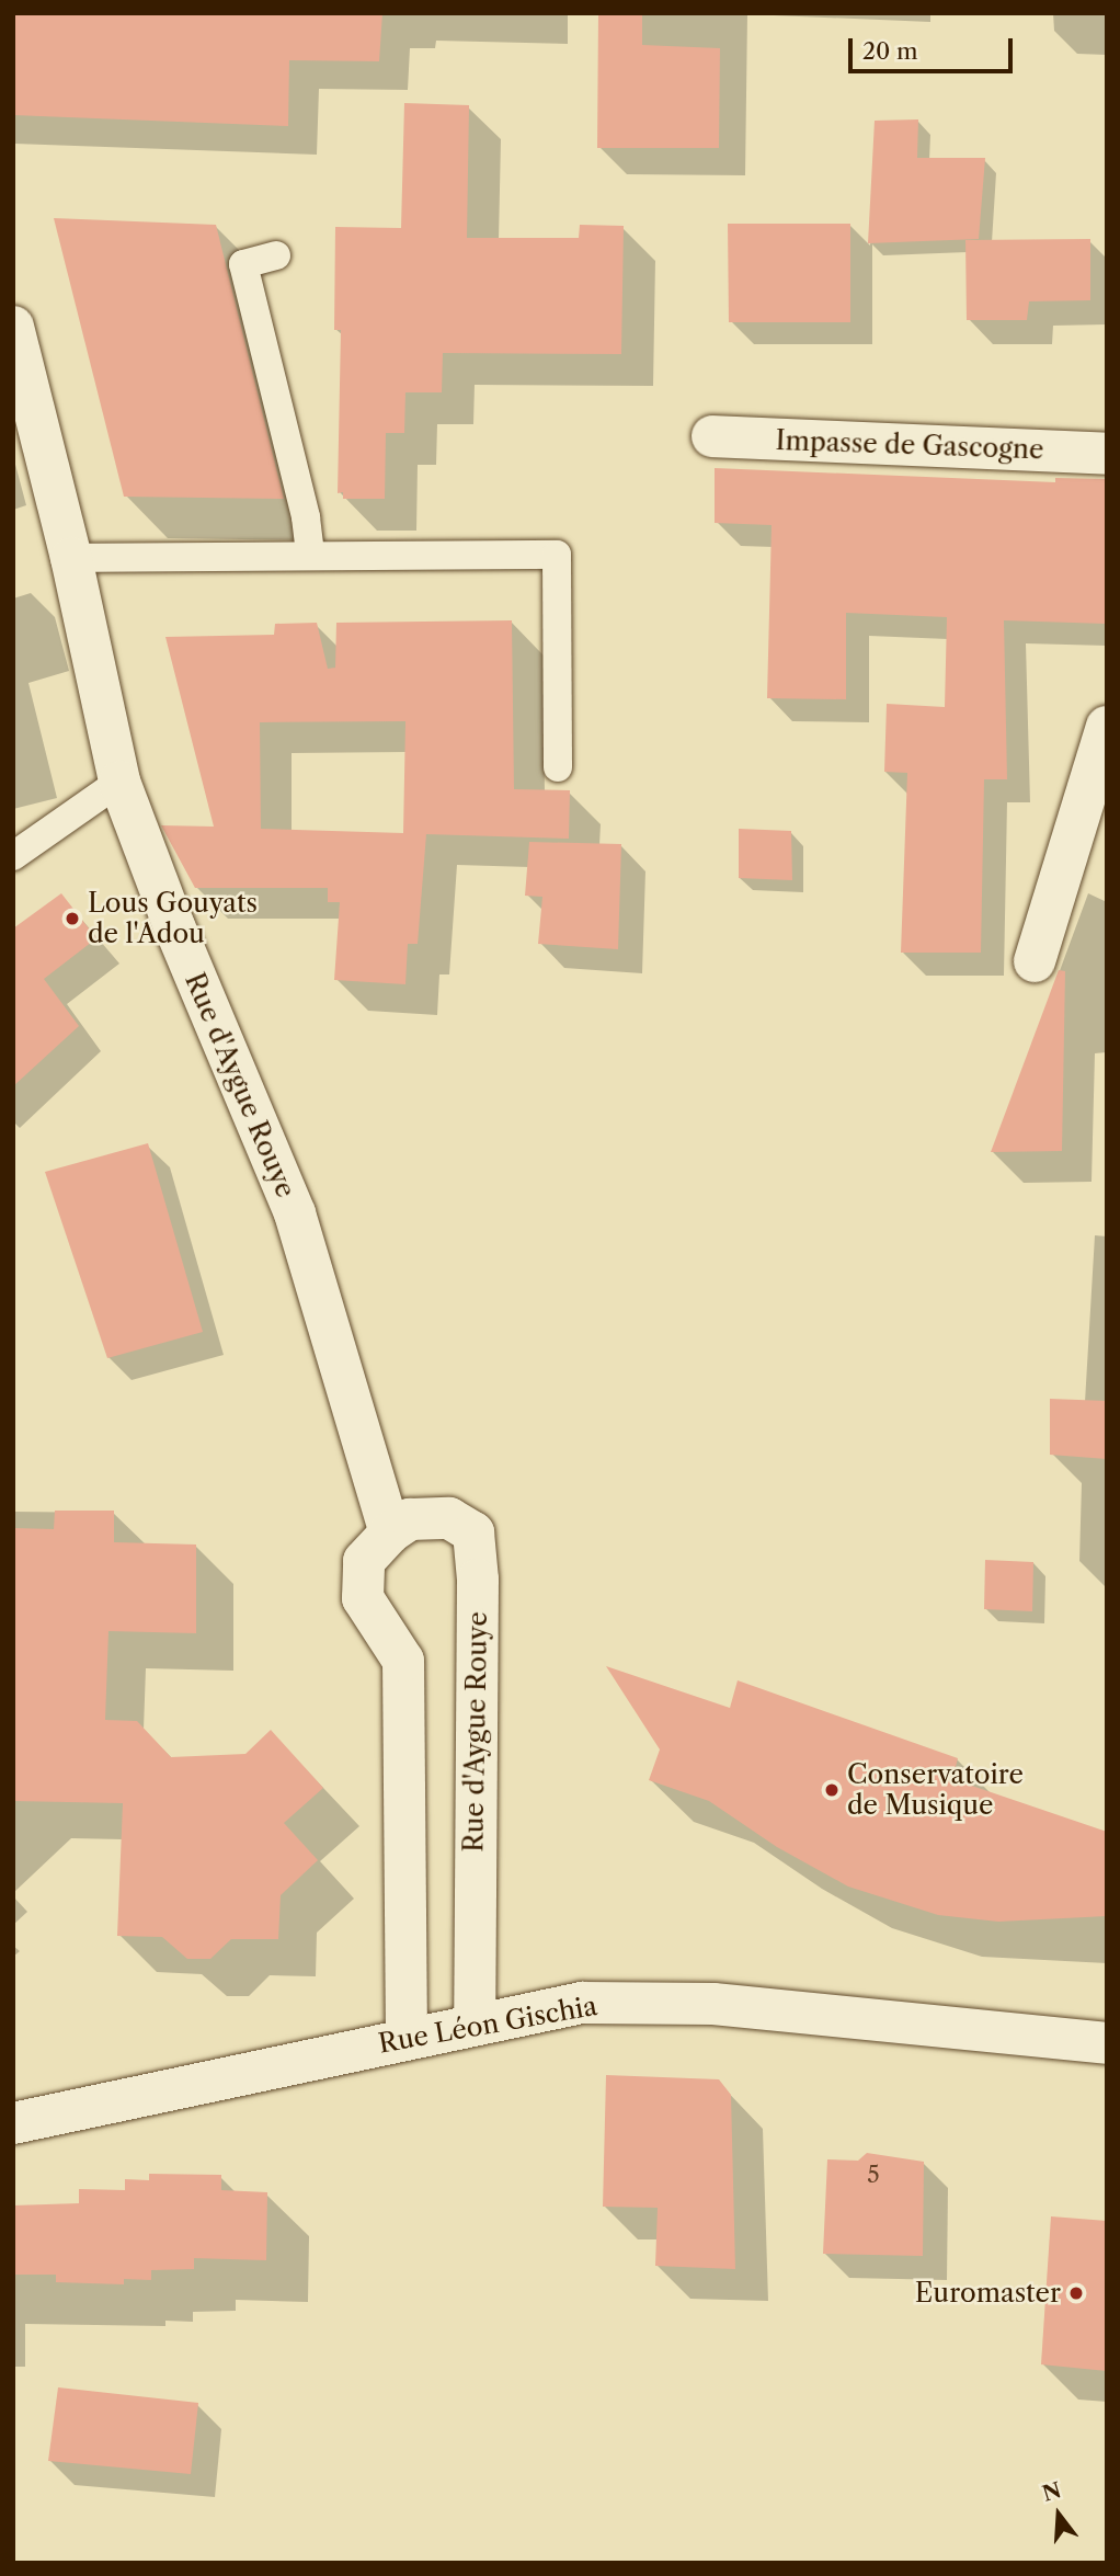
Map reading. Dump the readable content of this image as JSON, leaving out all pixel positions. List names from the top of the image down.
{
  "streets": {
    "street": ["Impasse de Gascogne", "Rue d'Aygue Rouye", "Rue Léon Gischia"]
  },
  "crossings": [
    ["Rue d'Aygue Rouye", "Rue Léon Gischia"]
  ],
  "places": ["Lous Gouyats de l'Adou", "Conservatoire de Musique", "Euromaster"],
  "house_numbers": ["5"],
  "scale_bar": "20 m",
  "north": "top"
}
